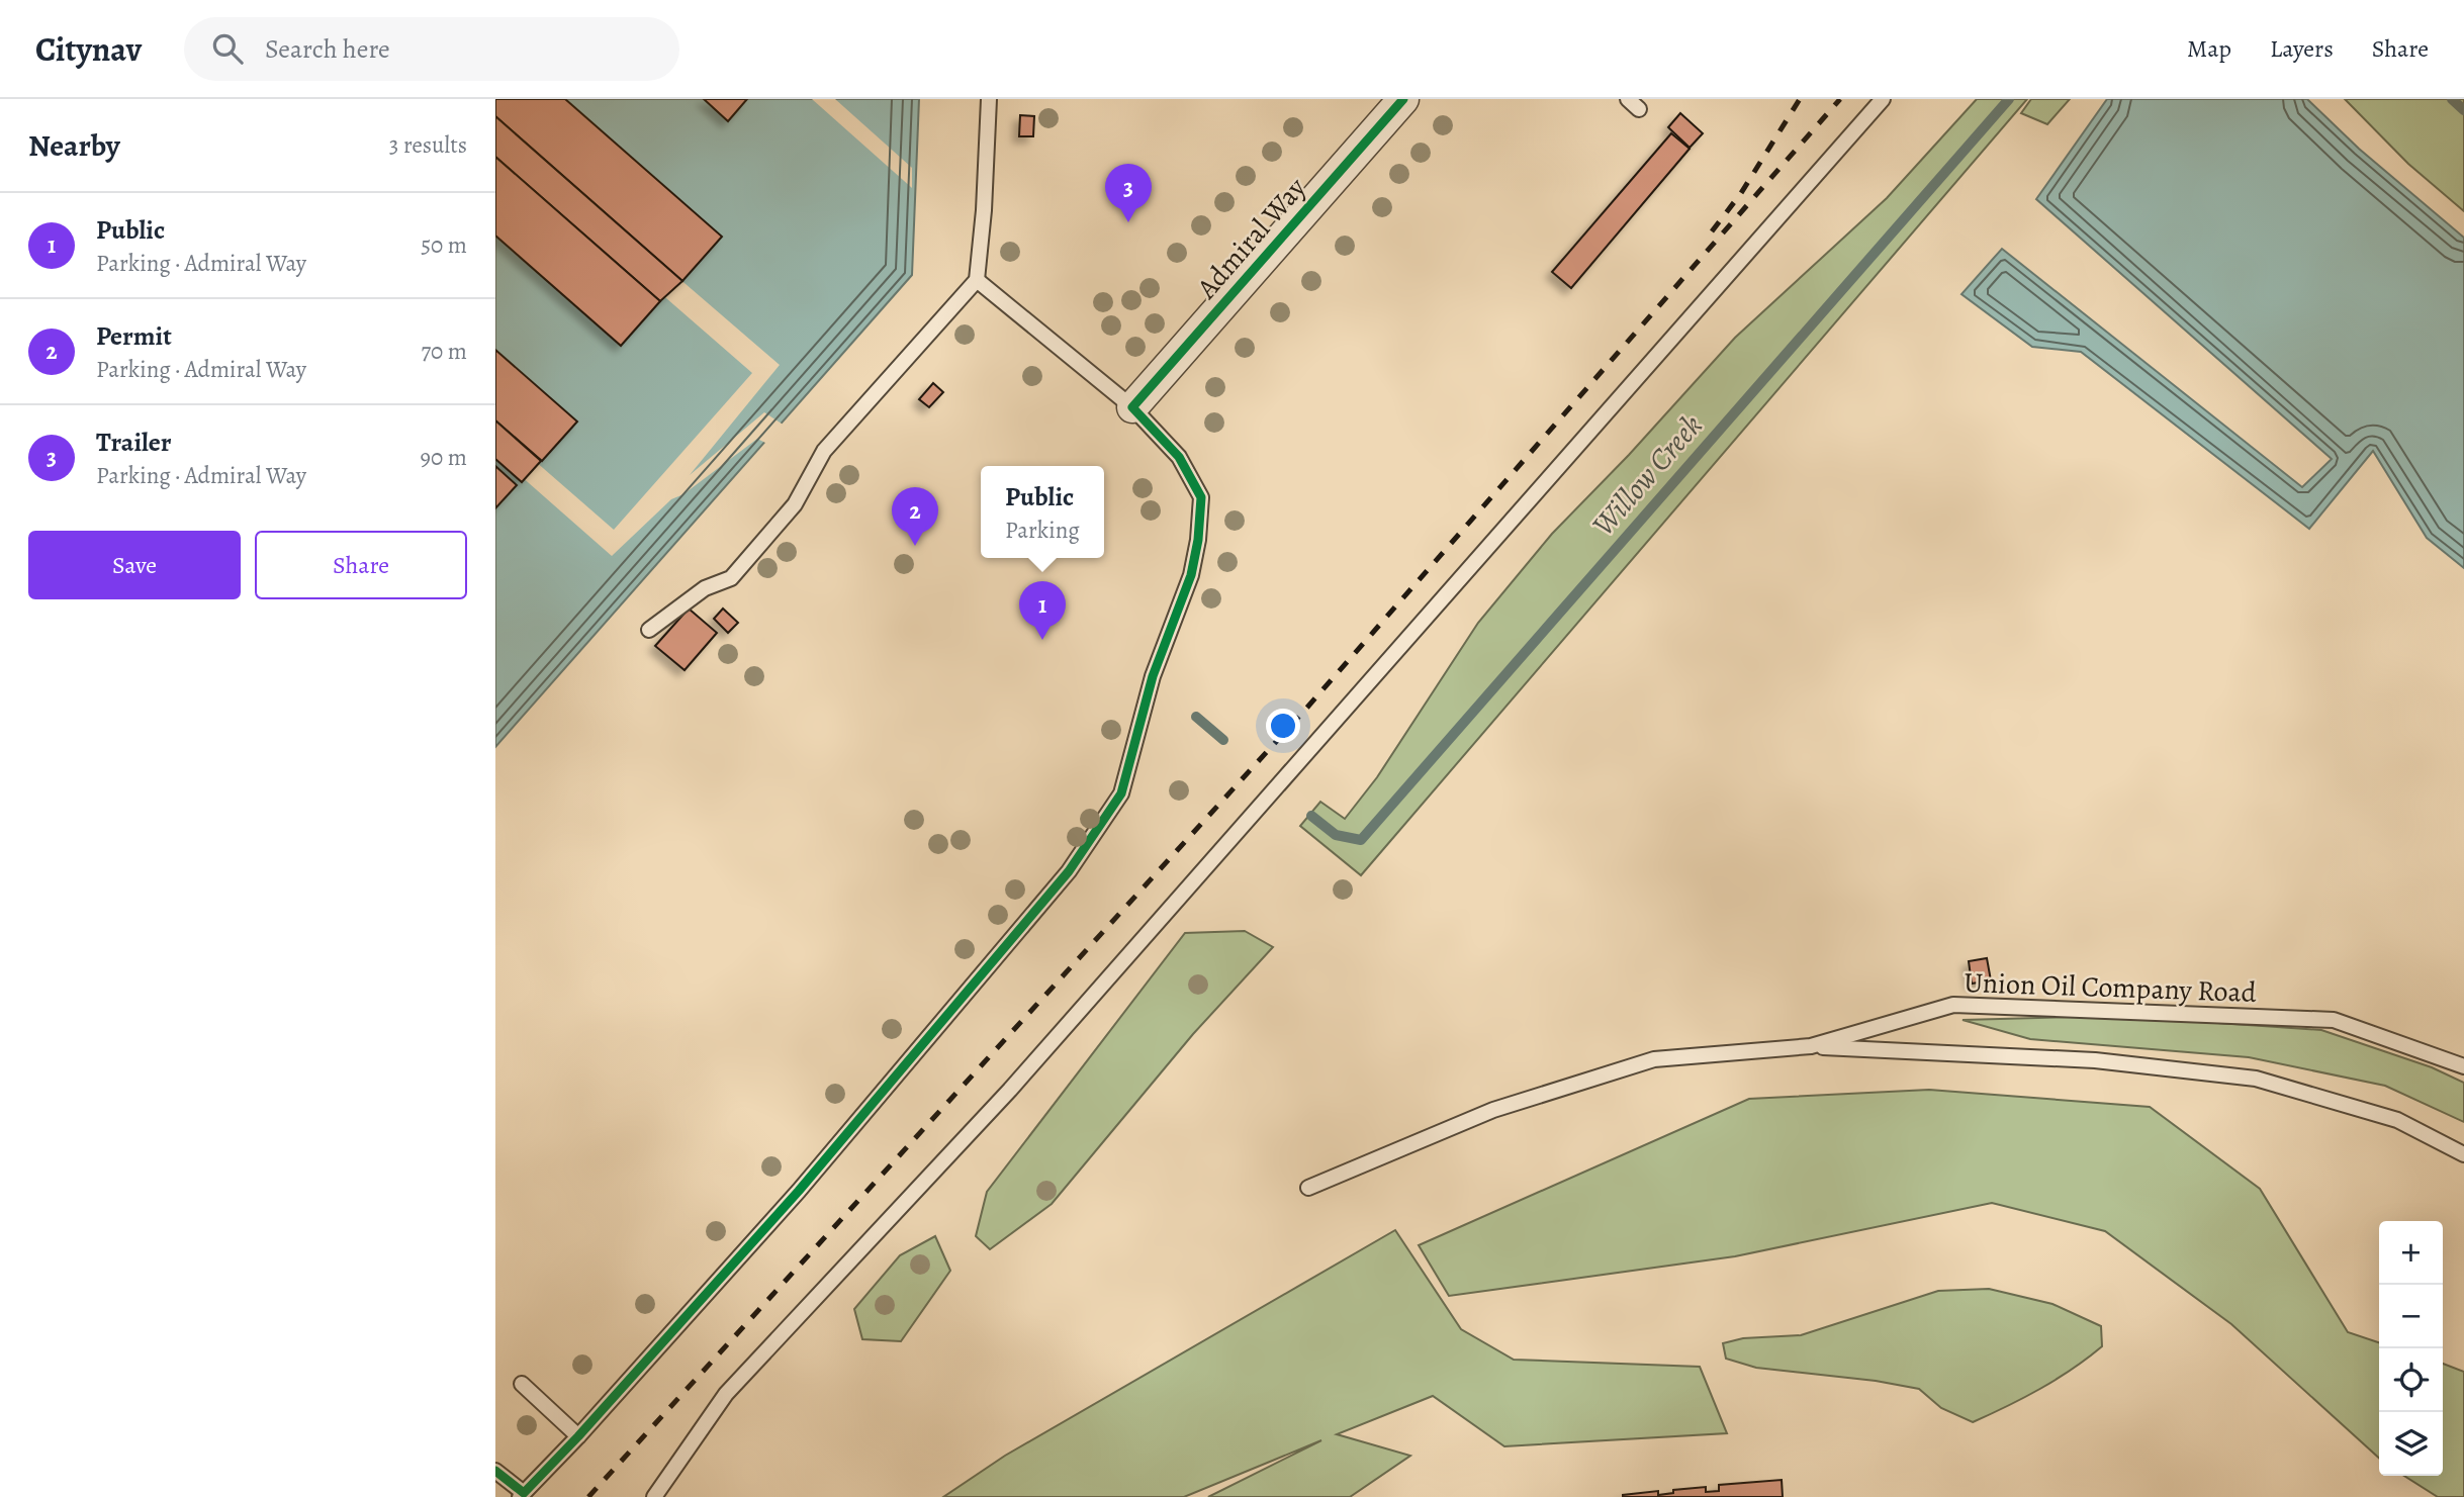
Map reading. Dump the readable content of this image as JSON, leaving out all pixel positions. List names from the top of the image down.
{
  "streets": {
    "street": ["Admiral Way"],
    "lane": ["Union Oil Company Road"]
  },
  "water": ["Willow Creek"],
  "page": {
    "header": "Citynav",
    "search": "Search here",
    "nav": ["Map", "Layers", "Share"],
    "heading": ["Nearby", "3 results"],
    "pins": ["3", "2", "1"],
    "list": [
      {
        "mark": "1",
        "name": "Public",
        "note": "Parking · Admiral Way",
        "value": "50 m"
      },
      {
        "mark": "2",
        "name": "Permit",
        "note": "Parking · Admiral Way",
        "value": "70 m"
      },
      {
        "mark": "3",
        "name": "Trailer",
        "note": "Parking · Admiral Way",
        "value": "90 m"
      }
    ],
    "popup": ["Public", "Parking"],
    "buttons": ["Save", "Share"],
    "map_buttons": ["+", "−"]
  }
}
